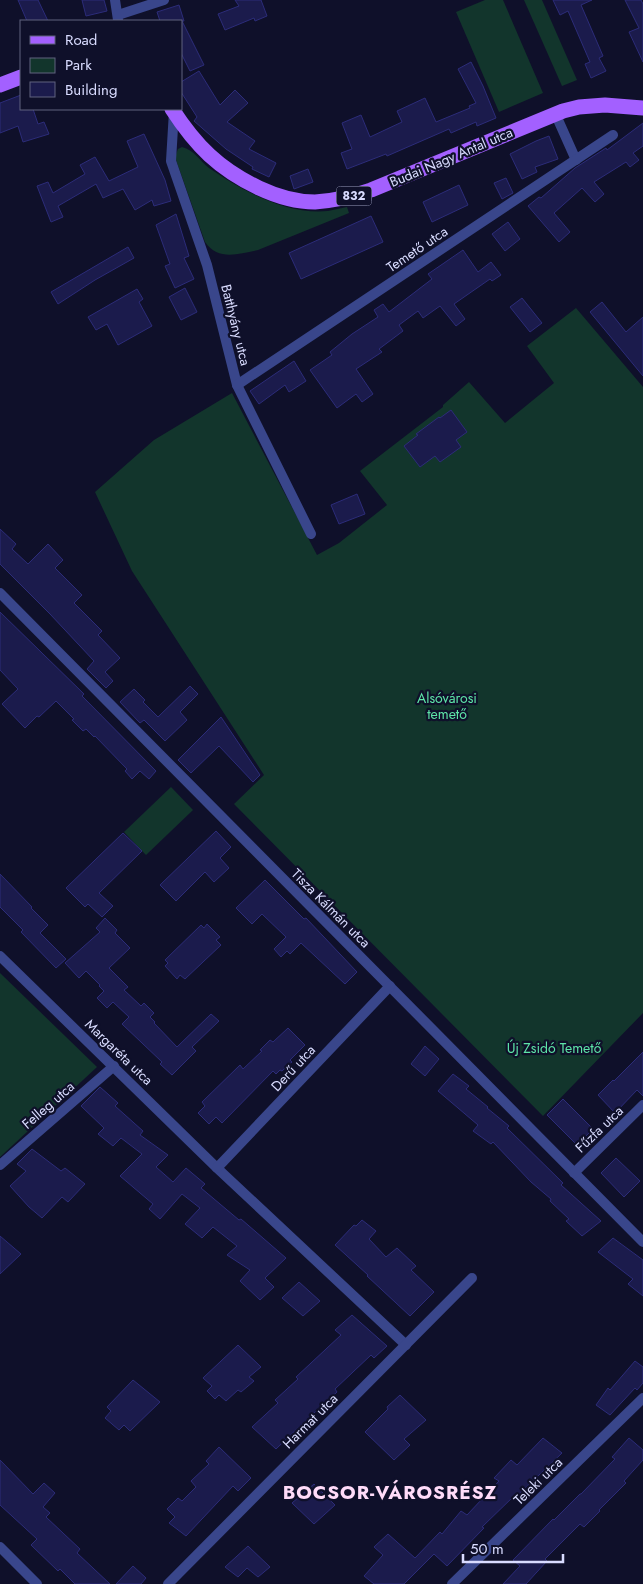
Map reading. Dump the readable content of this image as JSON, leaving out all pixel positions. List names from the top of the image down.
{
  "streets": {
    "main road": ["Budai Nagy Antal utca", "832"],
    "street": [
      "Temető utca",
      "Batthyány utca",
      "Tisza Kálmán utca",
      "Margaréta utca",
      "Derű utca",
      "Felleg utca",
      "Fűzfa utca",
      "Harmat utca",
      "Teleki utca"
    ]
  },
  "crossings": [
    ["Budai Nagy Antal utca", "Batthyány utca"],
    ["Temető utca", "Batthyány utca"],
    ["Tisza Kálmán utca", "Derű utca"],
    ["Tisza Kálmán utca", "Fűzfa utca"],
    ["Margaréta utca", "Derű utca"],
    ["Margaréta utca", "Felleg utca"],
    ["Margaréta utca", "Harmat utca"]
  ],
  "districts": ["BOCSOR-VÁROSRÉSZ"],
  "parks": ["Alsóvárosi temető", "Új Zsidó Temető"],
  "legend": ["Road", "Park", "Building"],
  "scale_bar": "50 m"
}
